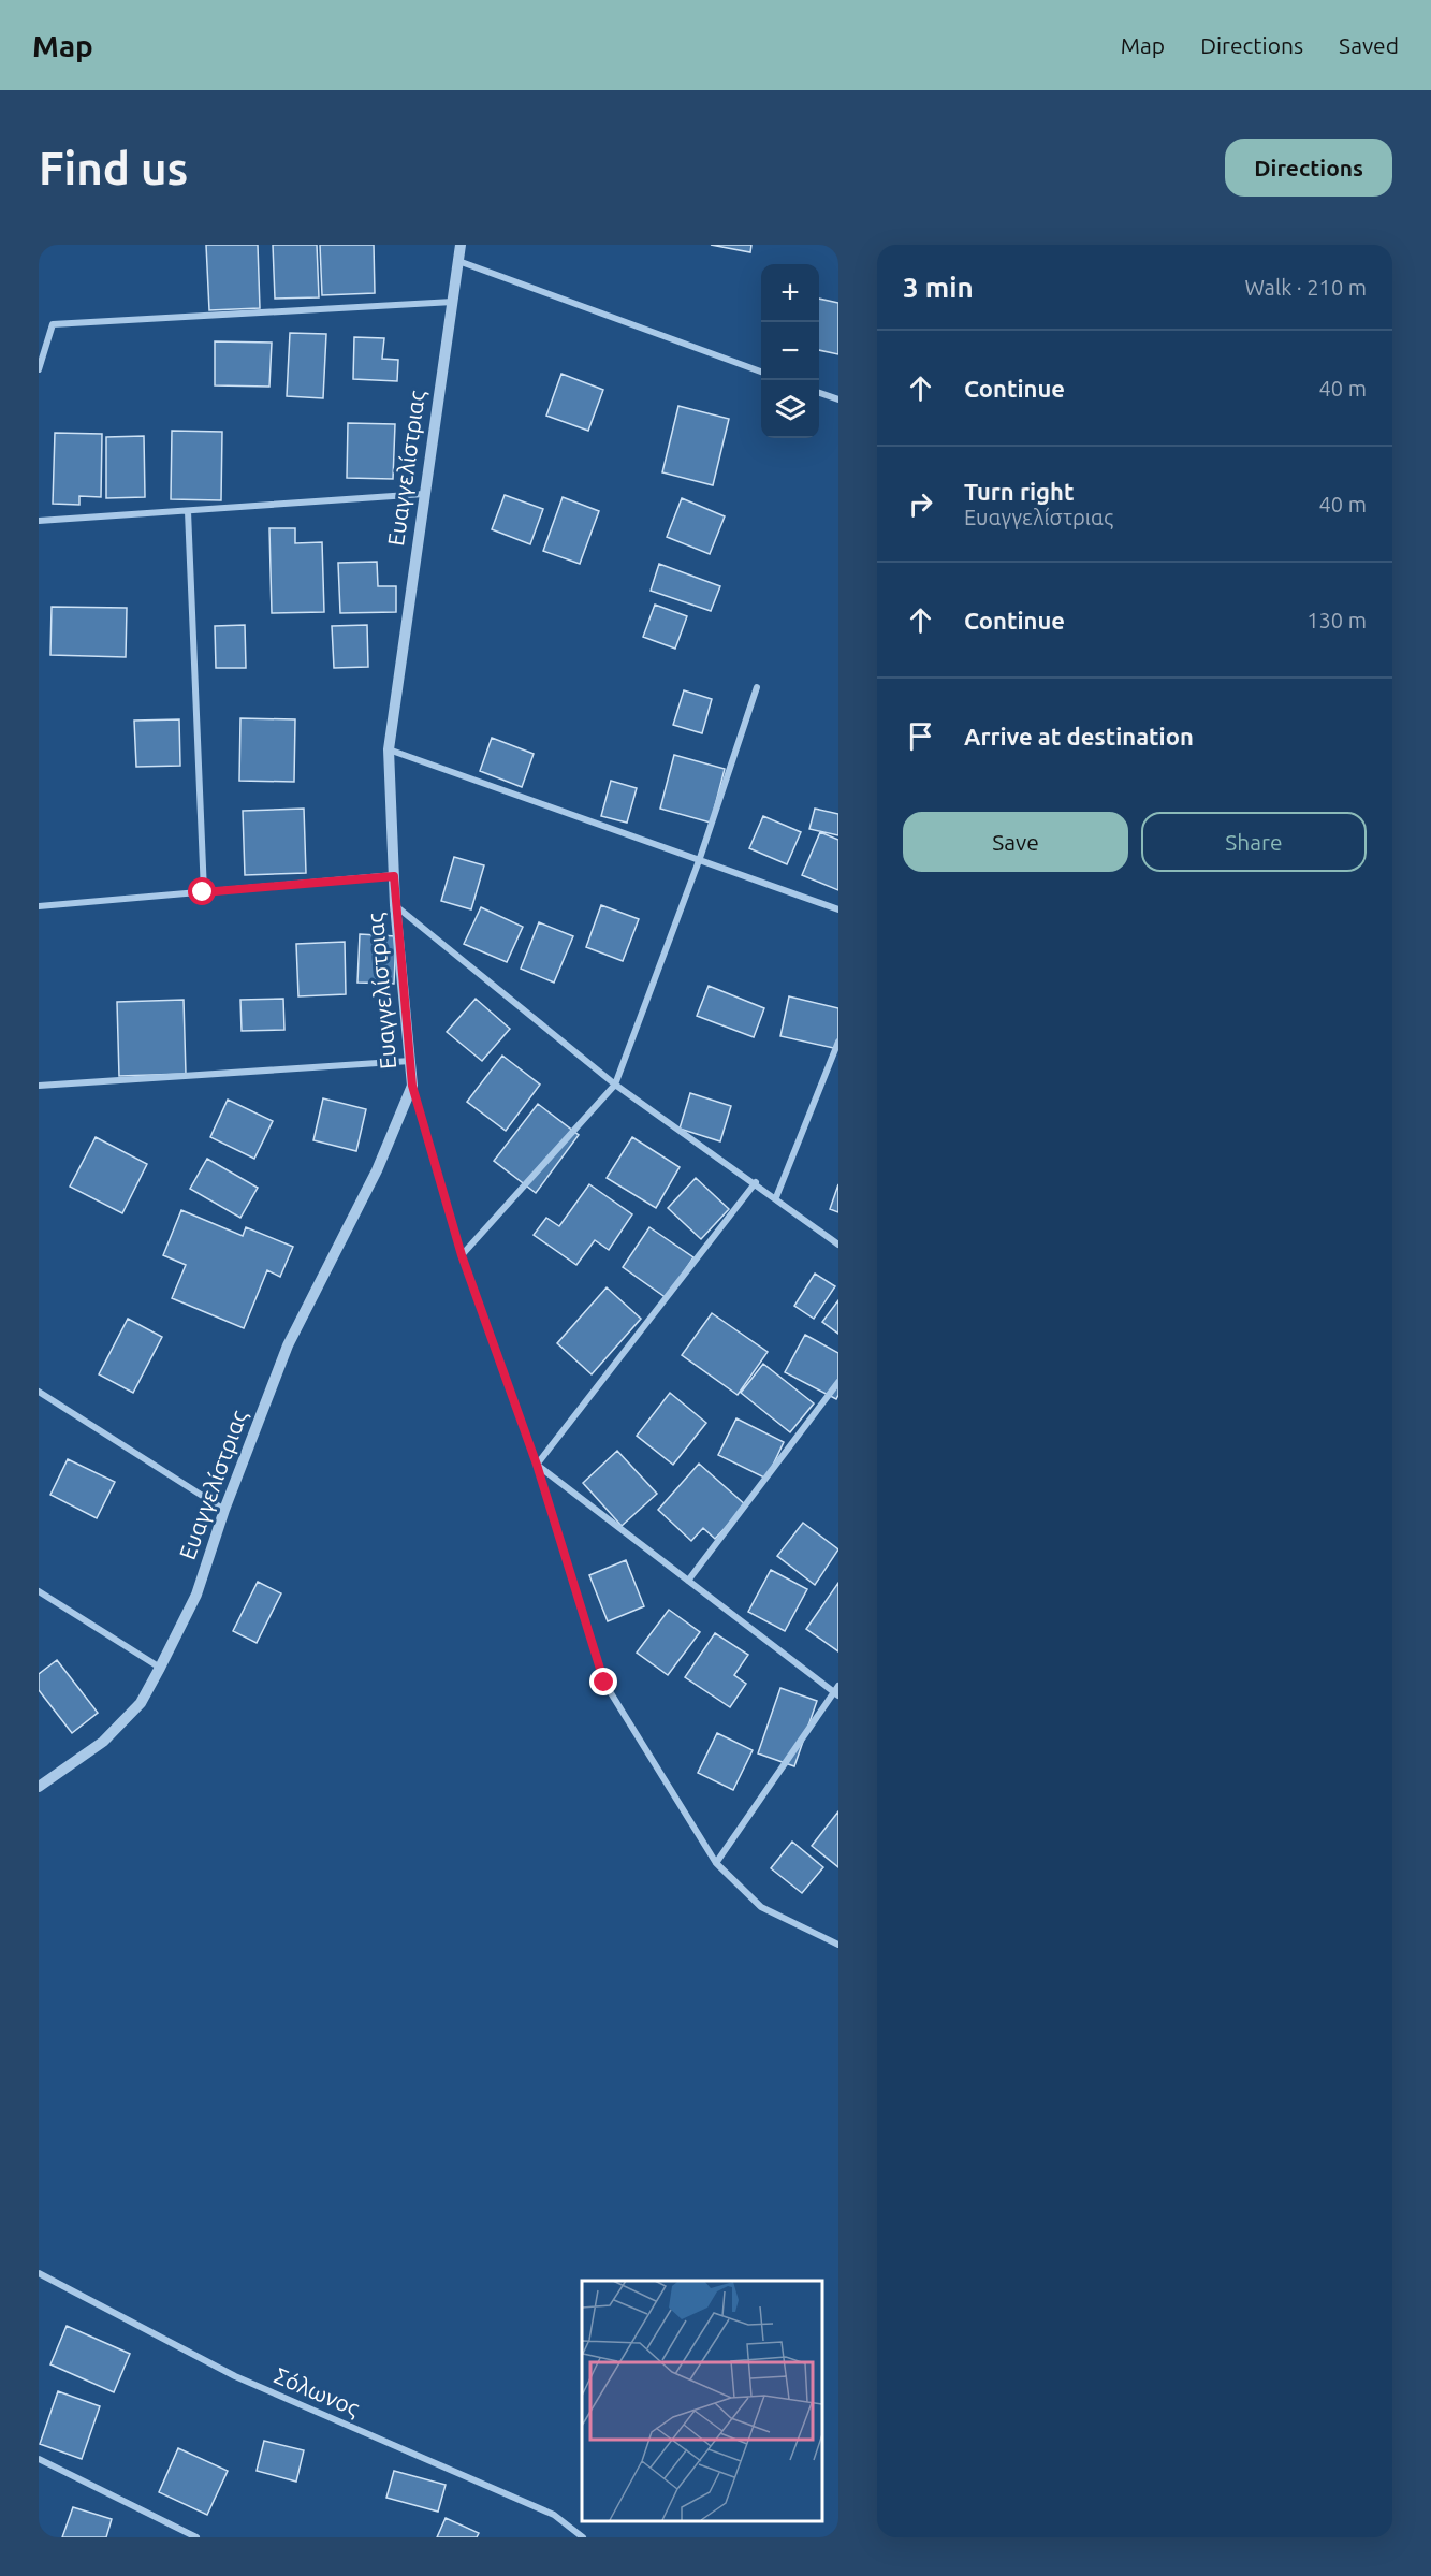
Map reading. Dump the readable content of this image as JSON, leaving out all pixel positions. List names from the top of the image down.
{
  "streets": {
    "street": ["Ευαγγελίστριας", "Σόλωνος"]
  },
  "page": {
    "header": "Map",
    "nav": ["Map", "Directions", "Saved"],
    "buttons": [
      "Directions",
      ["Save", "Share"]
    ],
    "title": "Find us",
    "heading": ["3 min", "Walk · 210 m"],
    "map_buttons": ["+", "−"],
    "list": [
      ["Continue", "40 m"],
      ["Turn right", "Ευαγγελίστριας", "40 m"],
      ["Continue", "130 m"],
      "Arrive at destination"
    ]
  }
}
